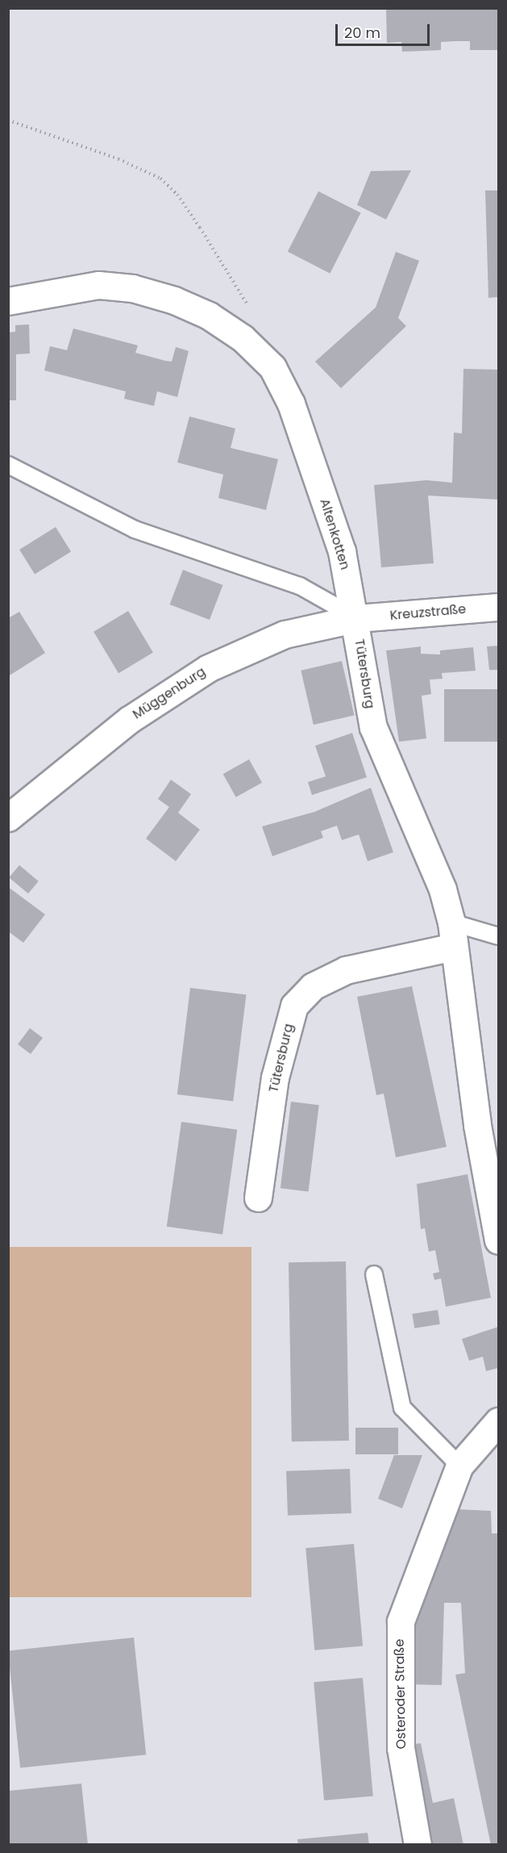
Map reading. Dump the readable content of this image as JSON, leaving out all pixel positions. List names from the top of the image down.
{
  "streets": {
    "street": [
      "Altenkotten",
      "Kreuzstraße",
      "Tütersburg",
      "Müggenburg",
      "Osteroder Straße"
    ]
  },
  "crossings": [
    ["Altenkotten", "Kreuzstraße"],
    ["Altenkotten", "Tütersburg"],
    ["Altenkotten", "Müggenburg"],
    ["Kreuzstraße", "Tütersburg"],
    ["Kreuzstraße", "Müggenburg"],
    ["Tütersburg", "Müggenburg"]
  ],
  "scale_bar": "20 m"
}
